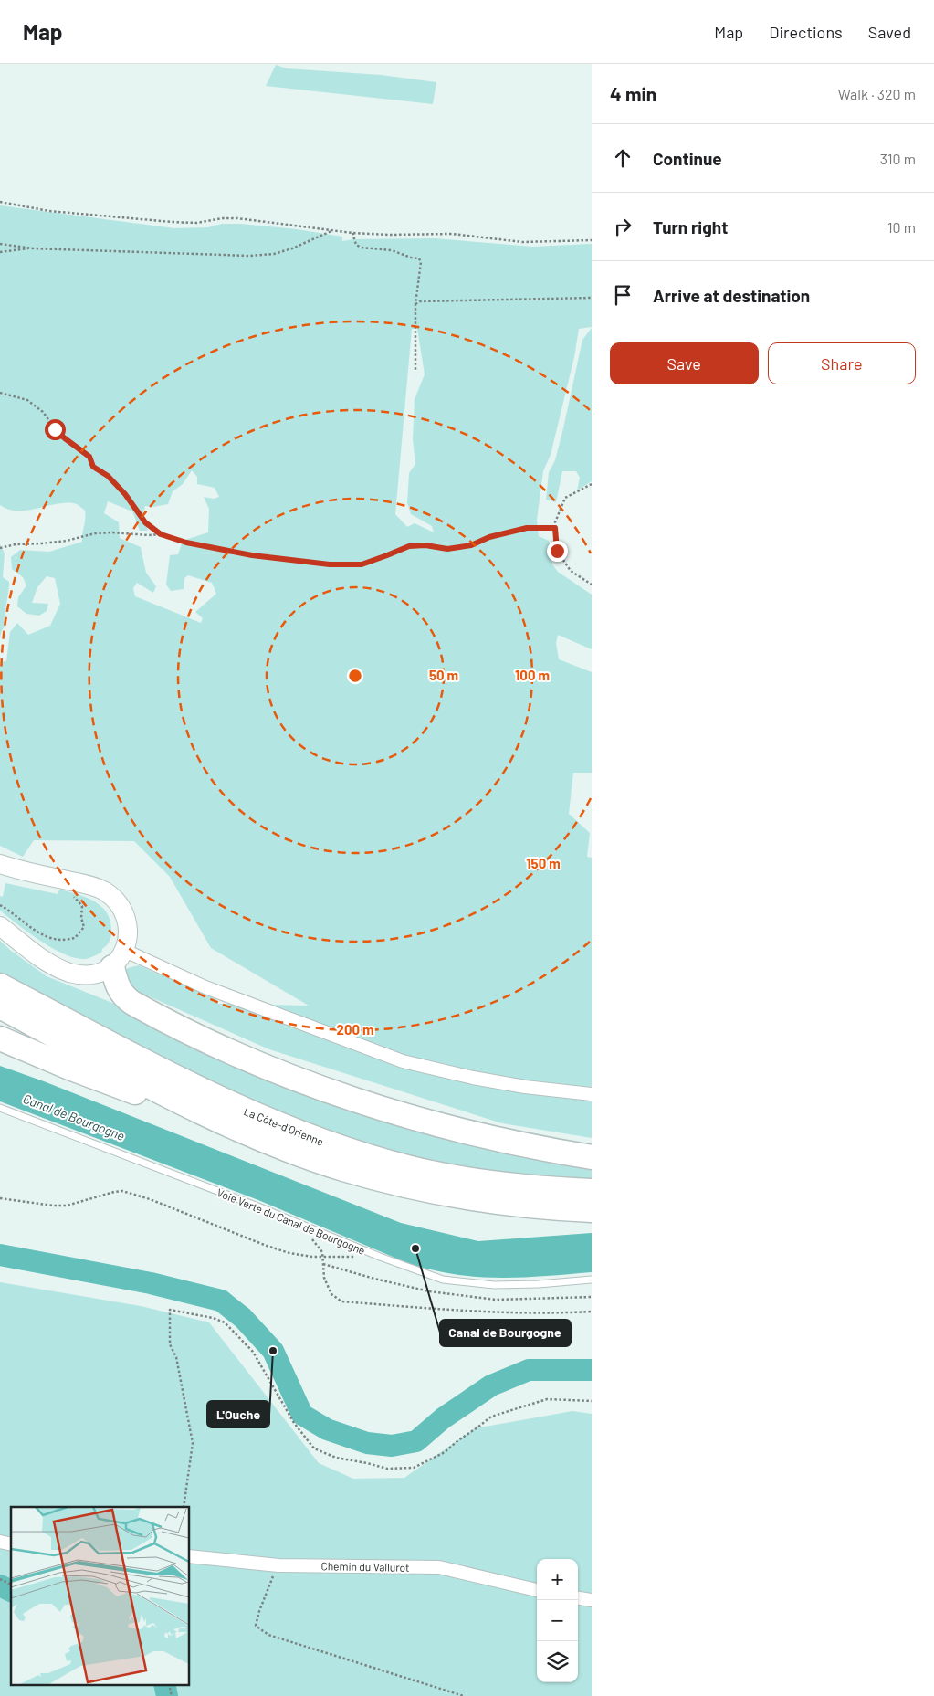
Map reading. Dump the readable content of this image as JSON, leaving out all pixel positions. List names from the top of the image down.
{
  "streets": {
    "highway": ["La Côte-d'Orienne"],
    "street": ["Chemin du Vallurot"],
    "lane": ["Voie Verte du Canal de Bourgogne"]
  },
  "water": ["Canal de Bourgogne"],
  "places": ["Canal de Bourgogne", "L'Ouche"],
  "page": {
    "header": "Map",
    "nav": ["Map", "Directions", "Saved"],
    "heading": ["4 min", "Walk · 320 m"],
    "list": [
      ["Continue", "310 m"],
      ["Turn right", "10 m"],
      "Arrive at destination"
    ],
    "buttons": ["Save", "Share"],
    "map_buttons": ["+", "−"]
  },
  "rings": [
    "50 m",
    "100 m",
    "150 m",
    "200 m"
  ]
}
